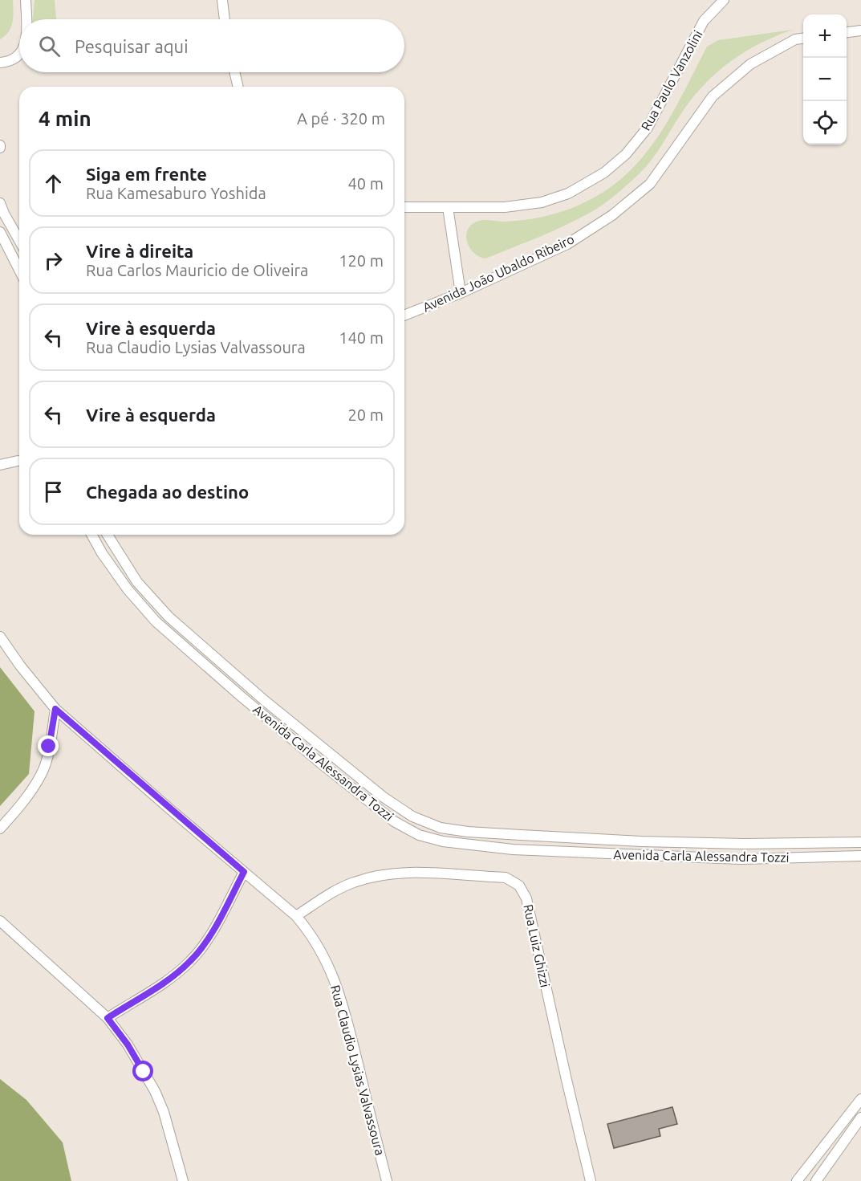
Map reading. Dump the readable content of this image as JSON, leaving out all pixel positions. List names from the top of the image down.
{
  "streets": {
    "street": [
      "Rua Paulo Vanzolini",
      "Avenida João Ubaldo Ribeiro",
      "Avenida Carla Alessandra Tozzi",
      "Rua Luiz Ghizzi",
      "Rua Claudio Lysias Valvassoura"
    ]
  },
  "crossings": [
    ["Rua Luiz Ghizzi", "Rua Claudio Lysias Valvassoura"]
  ],
  "page": {
    "map_buttons": ["+", "−"],
    "search": "Pesquisar aqui",
    "heading": ["4 min", "A pé · 320 m"],
    "list": [
      ["Siga em frente", "Rua Kamesaburo Yoshida", "40 m"],
      ["Vire à direita", "Rua Carlos Mauricio de Oliveira", "120 m"],
      ["Vire à esquerda", "Rua Claudio Lysias Valvassoura", "140 m"],
      ["Vire à esquerda", "20 m"],
      "Chegada ao destino"
    ]
  }
}
